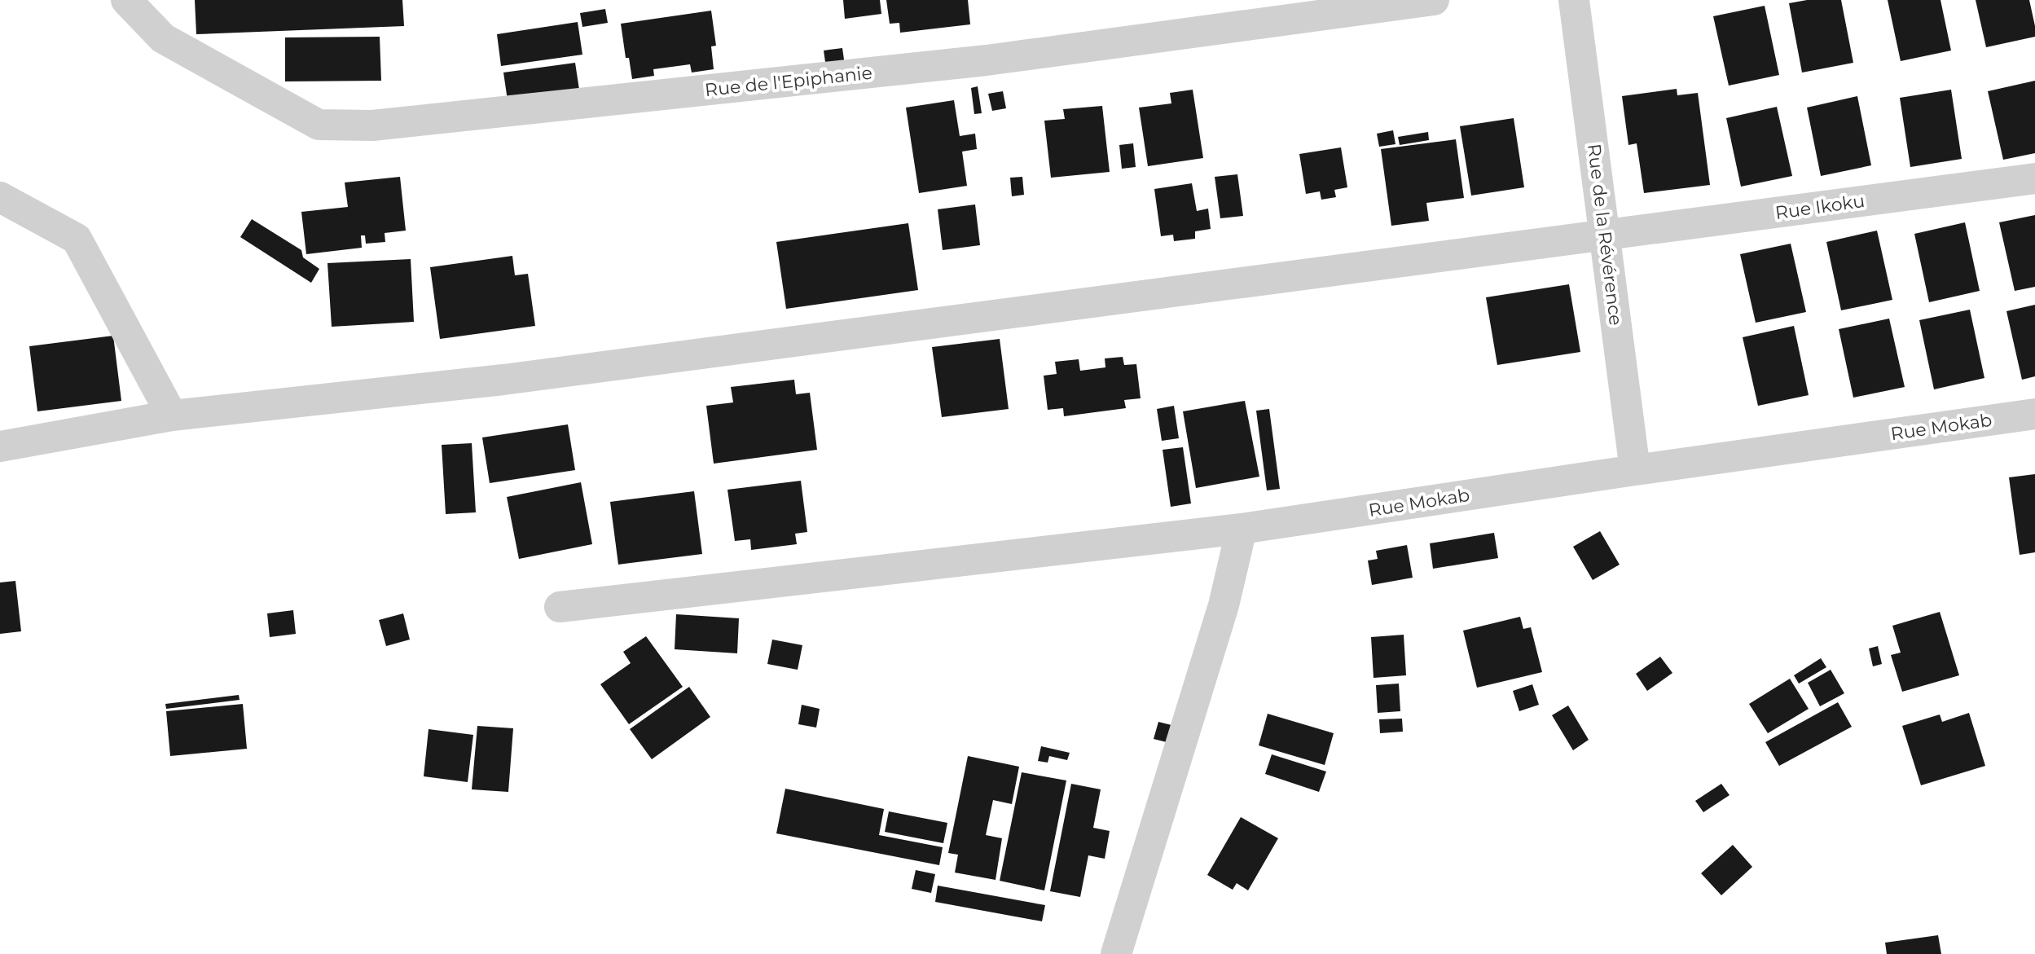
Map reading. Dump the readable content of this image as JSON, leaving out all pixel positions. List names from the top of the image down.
{
  "streets": {
    "street": [
      "Rue de l'Epiphanie",
      "Rue Ikoku",
      "Rue de la Révérence",
      "Rue Mokab"
    ]
  },
  "crossings": [
    ["Rue Ikoku", "Rue de la Révérence"],
    ["Rue de la Révérence", "Rue Mokab"]
  ]
}
